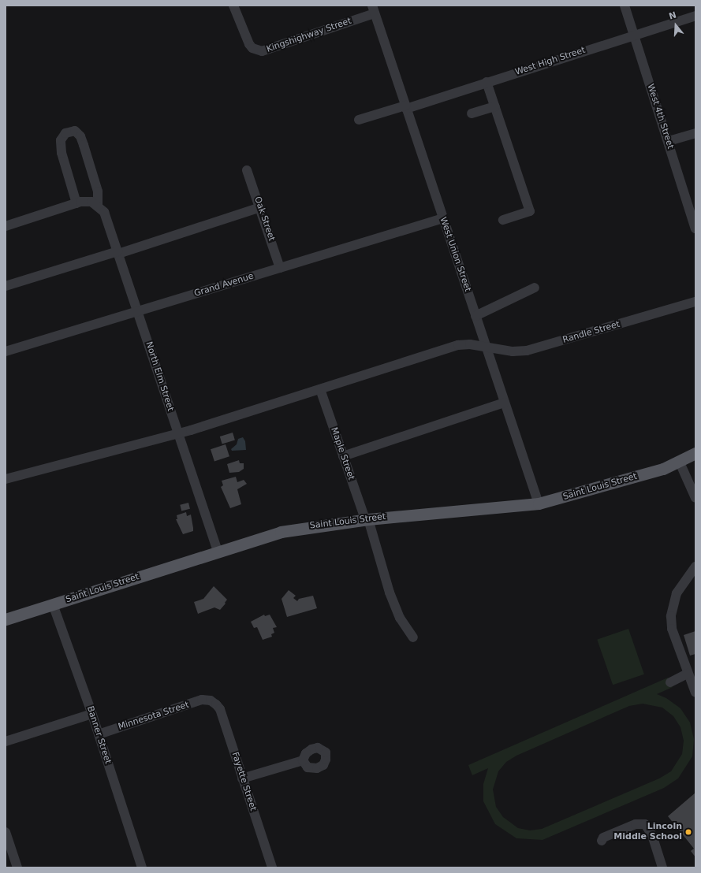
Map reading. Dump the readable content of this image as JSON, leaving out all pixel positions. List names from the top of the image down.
{
  "streets": {
    "main road": ["Saint Louis Street"],
    "street": [
      "Kingshighway Street",
      "West High Street",
      "West 4th Street",
      "Oak Street",
      "West Union Street",
      "Grand Avenue",
      "Randle Street",
      "North Elm Street",
      "Maple Street",
      "Minnesota Street",
      "Banner Street",
      "Fayette Street"
    ]
  },
  "crossings": [
    ["Kingshighway Street", "West Union Street"],
    ["West High Street", "West 4th Street"],
    ["West High Street", "West Union Street"],
    ["Oak Street", "Grand Avenue"],
    ["West Union Street", "Grand Avenue"],
    ["West Union Street", "Randle Street"],
    ["West Union Street", "Saint Louis Street"],
    ["Grand Avenue", "North Elm Street"],
    ["Randle Street", "North Elm Street"],
    ["Randle Street", "Maple Street"],
    ["North Elm Street", "Saint Louis Street"],
    ["Maple Street", "Saint Louis Street"],
    ["Saint Louis Street", "Banner Street"],
    ["Minnesota Street", "Banner Street"],
    ["Minnesota Street", "Fayette Street"]
  ],
  "places": ["Lincoln Middle School"],
  "north": "top"
}
